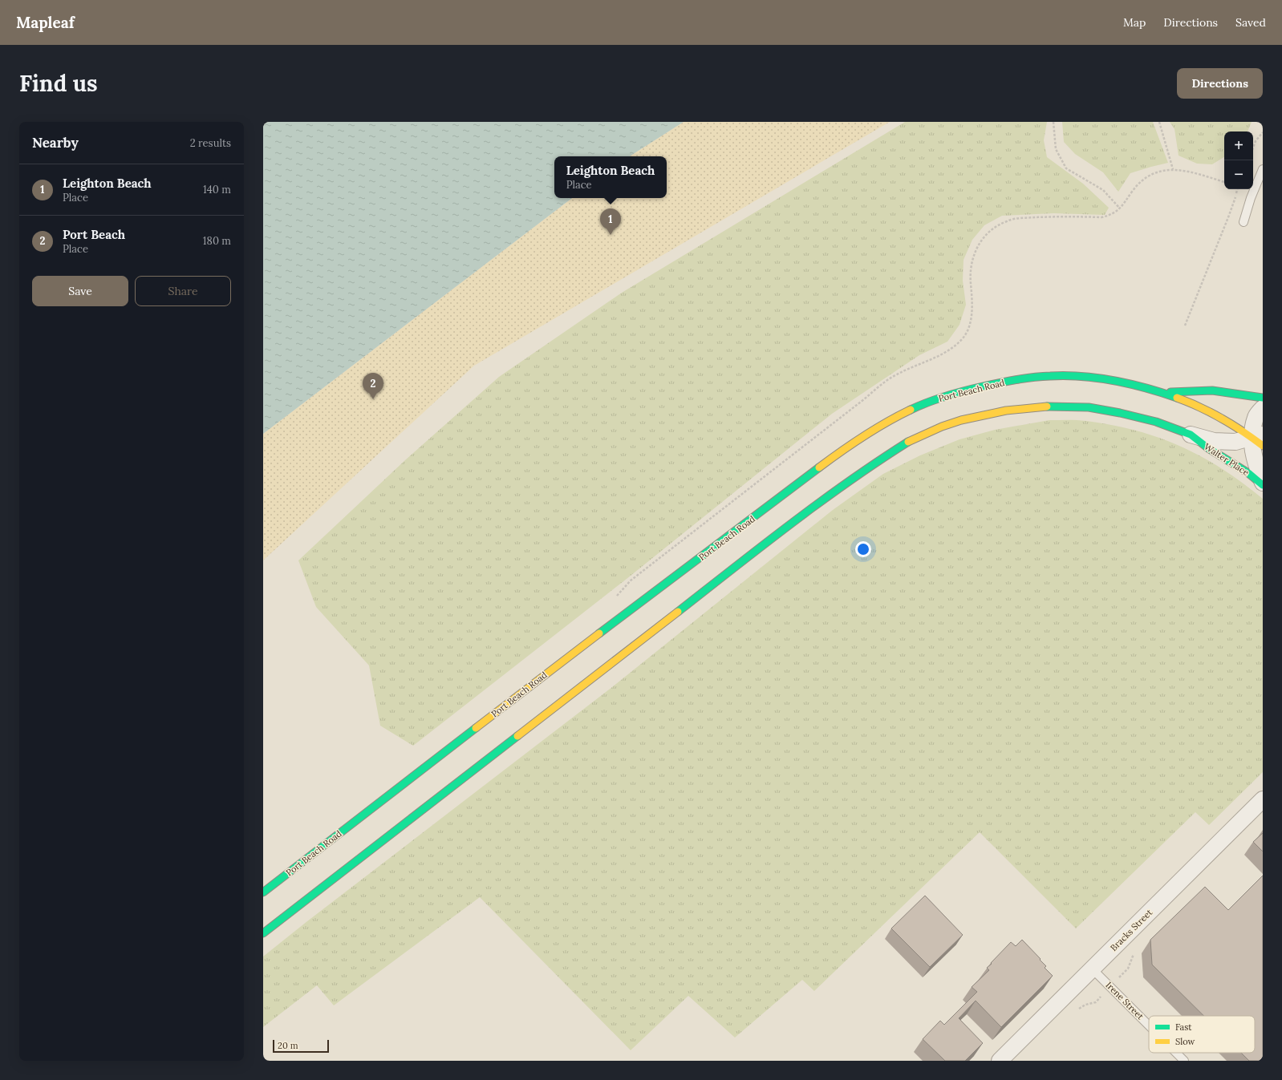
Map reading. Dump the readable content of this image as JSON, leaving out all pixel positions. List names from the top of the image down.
{
  "streets": {
    "main road": ["Port Beach Road", "Walter Place"],
    "street": ["Bracks Street"],
    "lane": ["Irene Street"]
  },
  "crossings": [
    ["Bracks Street", "Irene Street"]
  ],
  "legend": ["Fast", "Slow"],
  "scale_bar": "20 m",
  "page": {
    "header": "Mapleaf",
    "nav": ["Map", "Directions", "Saved"],
    "buttons": [
      "Directions",
      ["Save", "Share"]
    ],
    "title": "Find us",
    "heading": ["Nearby", "2 results"],
    "map_buttons": ["+", "−"],
    "popup": ["Leighton Beach", "Place"],
    "list": [
      {
        "mark": "1",
        "name": "Leighton Beach",
        "note": "Place",
        "value": "140 m"
      },
      {
        "mark": "2",
        "name": "Port Beach",
        "note": "Place",
        "value": "180 m"
      }
    ],
    "pins": ["1", "2"],
    "scale": "20 m"
  }
}
